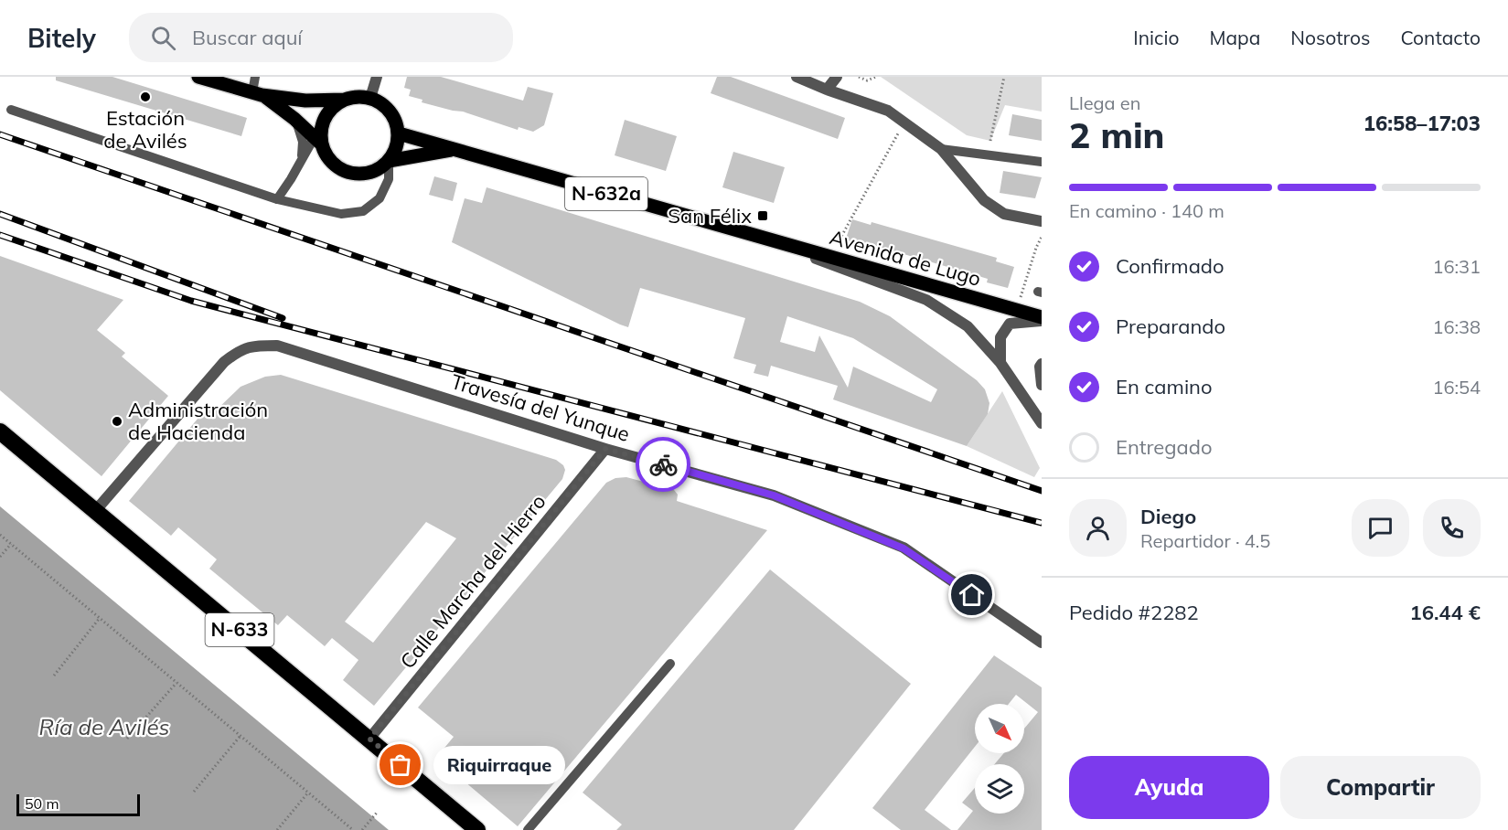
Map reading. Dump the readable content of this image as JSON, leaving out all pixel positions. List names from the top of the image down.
{
  "streets": {
    "highway": ["N-633"],
    "main road": ["N-632a", "Avenida de Lugo"],
    "street": ["Travesía del Yunque", "Calle Marcha del Hierro"]
  },
  "crossings": [
    ["N-632a", "Avenida de Lugo"],
    ["Travesía del Yunque", "Calle Marcha del Hierro"],
    ["Travesía del Yunque", "N-633"],
    ["Calle Marcha del Hierro", "N-633"]
  ],
  "water": ["Ría de Avilés"],
  "places": {
    "other": ["Estación de Avilés", "Administración de Hacienda", "Riquirraque"],
    "transit": ["San Félix"]
  },
  "scale_bar": "50 m",
  "north": "bottom right",
  "page": {
    "header": "Bitely",
    "search": "Buscar aquí",
    "nav": [
      "Inicio",
      "Mapa",
      "Nosotros",
      "Contacto"
    ],
    "heading": ["2 min", "Llega en", "16:58–17:03"],
    "panel": [
      "Diego",
      "Repartidor · 4.5",
      "Pedido #2282",
      "16.44 €"
    ],
    "bar": "En camino · 140 m",
    "list": [
      ["Confirmado", "16:31"],
      ["Preparando", "16:38"],
      ["En camino", "16:54"],
      "Entregado"
    ],
    "buttons": ["Ayuda", "Compartir"],
    "bubble": "Riquirraque",
    "scale": "50 m"
  }
}
